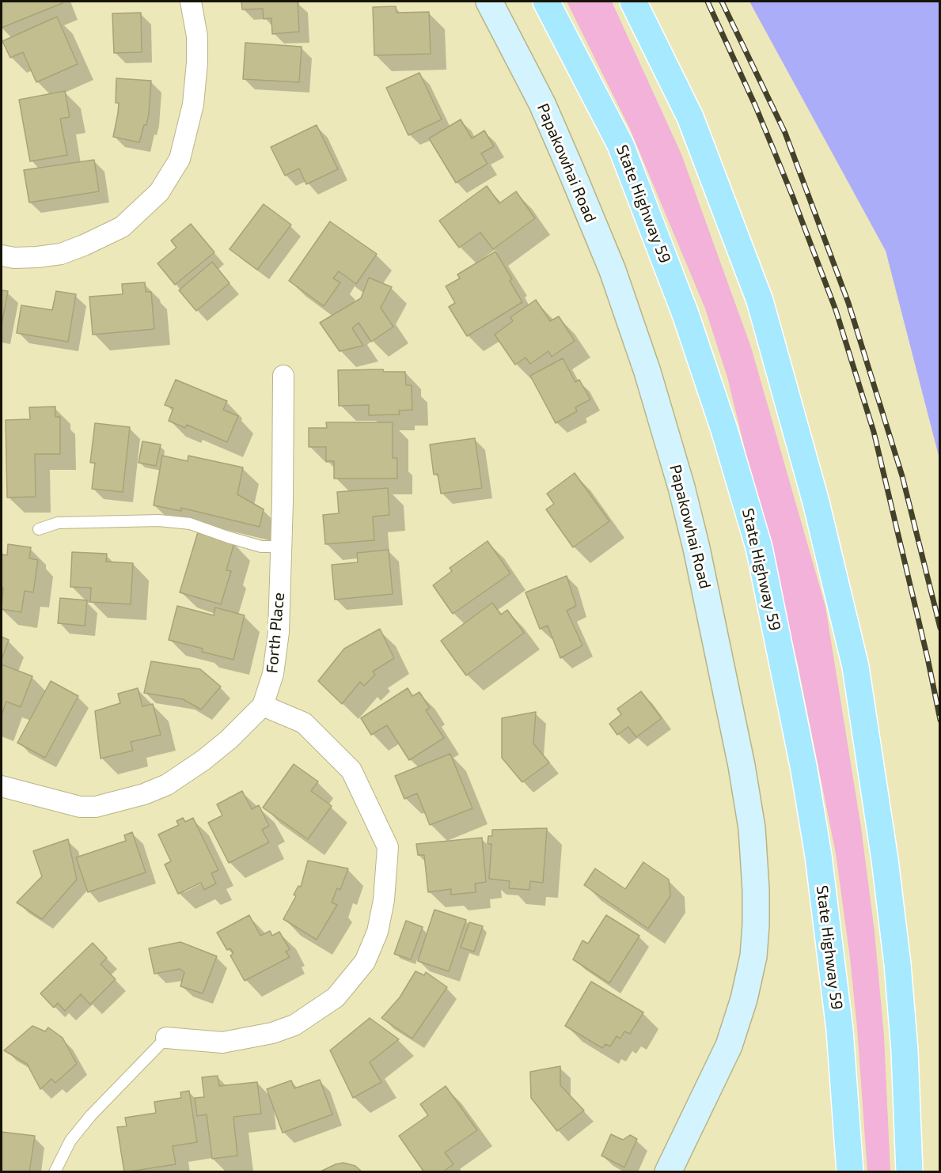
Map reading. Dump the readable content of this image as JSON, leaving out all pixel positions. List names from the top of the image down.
{
  "streets": {
    "main road": ["State Highway 59"],
    "street": ["Papakowhai Road", "Forth Place"]
  }
}
